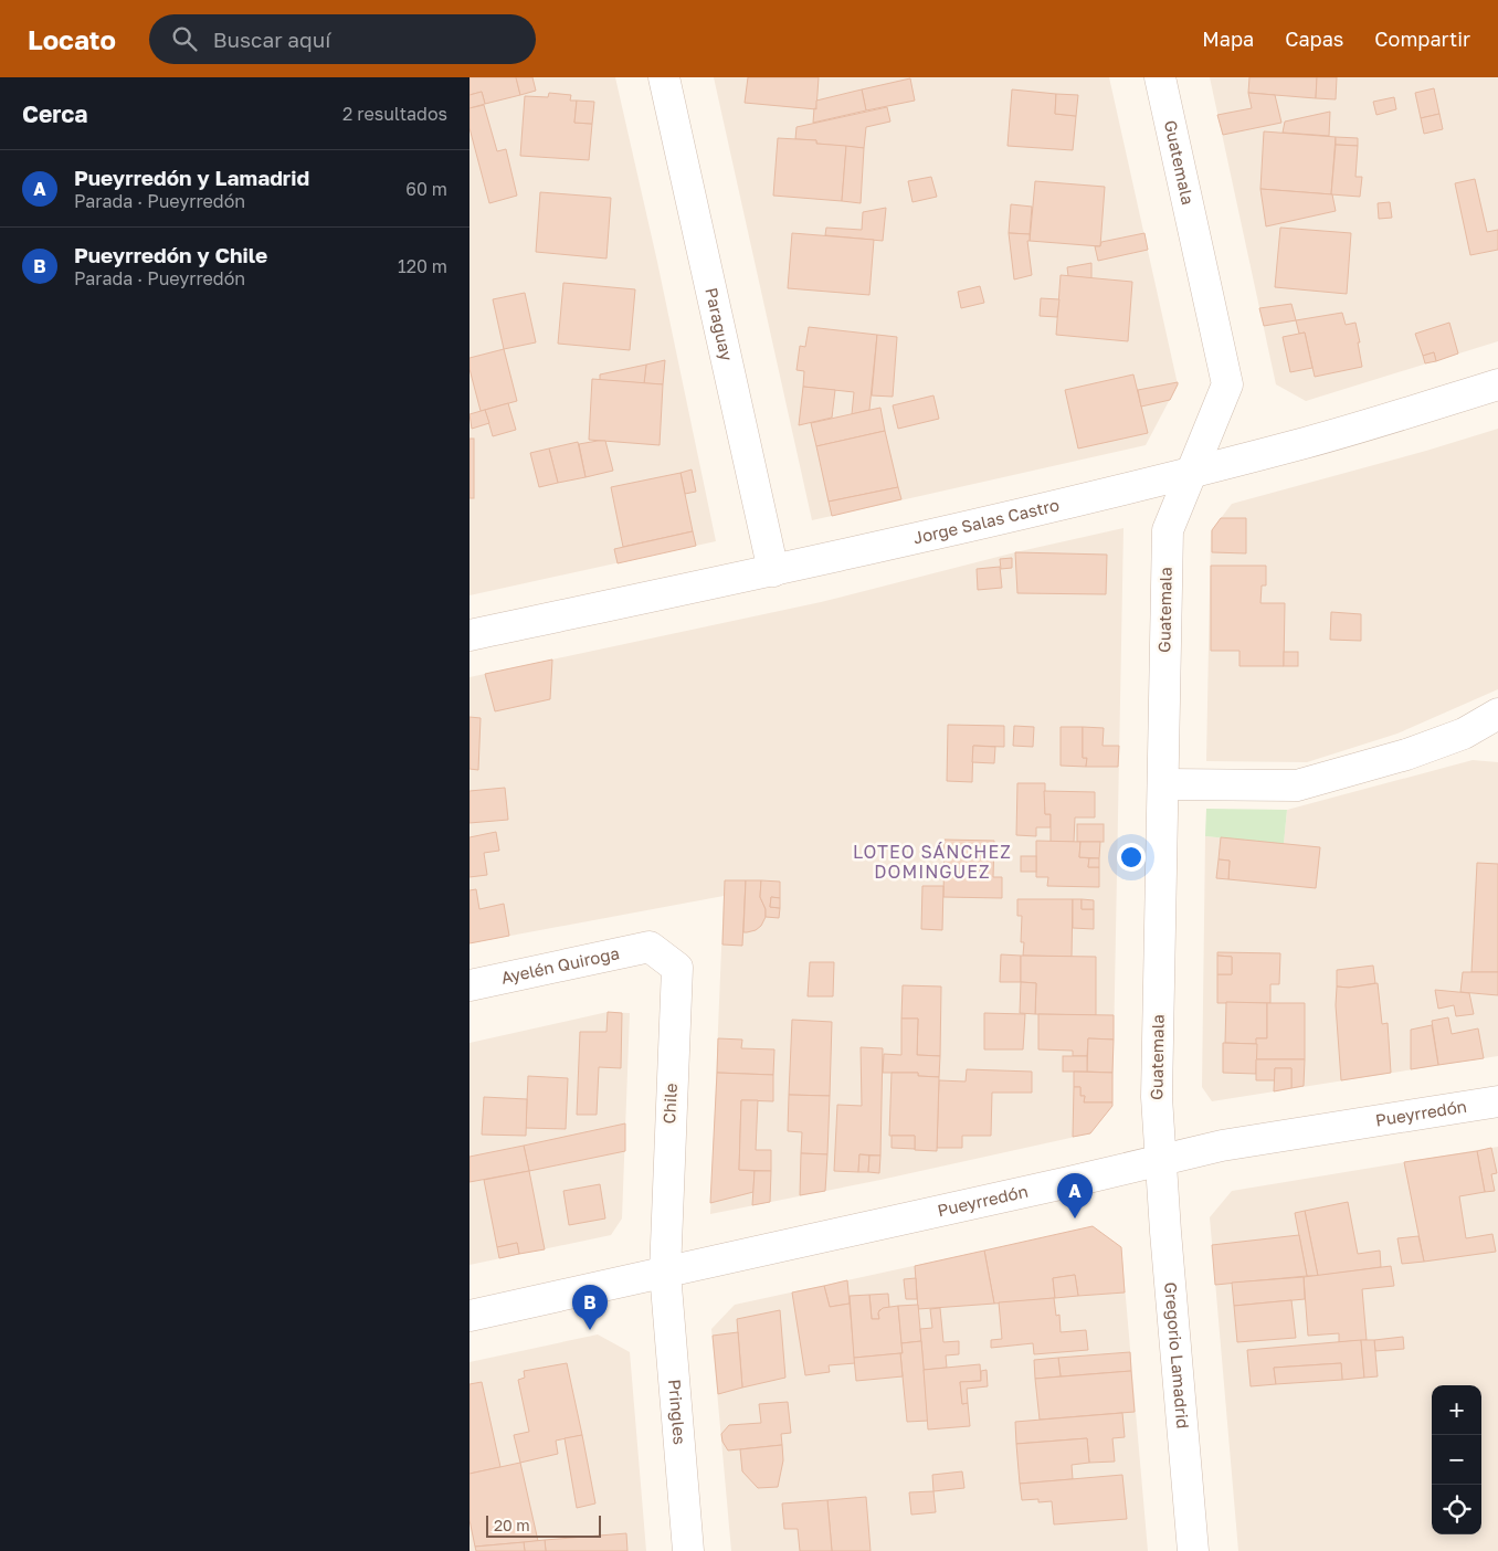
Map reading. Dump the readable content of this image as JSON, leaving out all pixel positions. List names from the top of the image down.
{
  "streets": {
    "street": [
      "Guatemala",
      "Paraguay",
      "Jorge Salas Castro",
      "Ayelén Quiroga",
      "Chile",
      "Pueyrredón",
      "Gregorio Lamadrid",
      "Pringles"
    ]
  },
  "crossings": [
    ["Guatemala", "Jorge Salas Castro"],
    ["Guatemala", "Pueyrredón"],
    ["Guatemala", "Gregorio Lamadrid"],
    ["Paraguay", "Jorge Salas Castro"],
    ["Ayelén Quiroga", "Chile"],
    ["Chile", "Pueyrredón"],
    ["Chile", "Pringles"],
    ["Pueyrredón", "Gregorio Lamadrid"],
    ["Pueyrredón", "Pringles"]
  ],
  "districts": ["LOTEO SÁNCHEZ DOMINGUEZ"],
  "scale_bar": "20 m",
  "page": {
    "header": "Locato",
    "search": "Buscar aquí",
    "nav": ["Mapa", "Capas", "Compartir"],
    "heading": ["Cerca", "2 resultados"],
    "list": [
      {
        "mark": "A",
        "name": "Pueyrredón y Lamadrid",
        "note": "Parada · Pueyrredón",
        "value": "60 m"
      },
      {
        "mark": "B",
        "name": "Pueyrredón y Chile",
        "note": "Parada · Pueyrredón",
        "value": "120 m"
      }
    ],
    "pins": ["A", "B"],
    "map_buttons": ["+", "−"],
    "scale": "20 m"
  }
}
